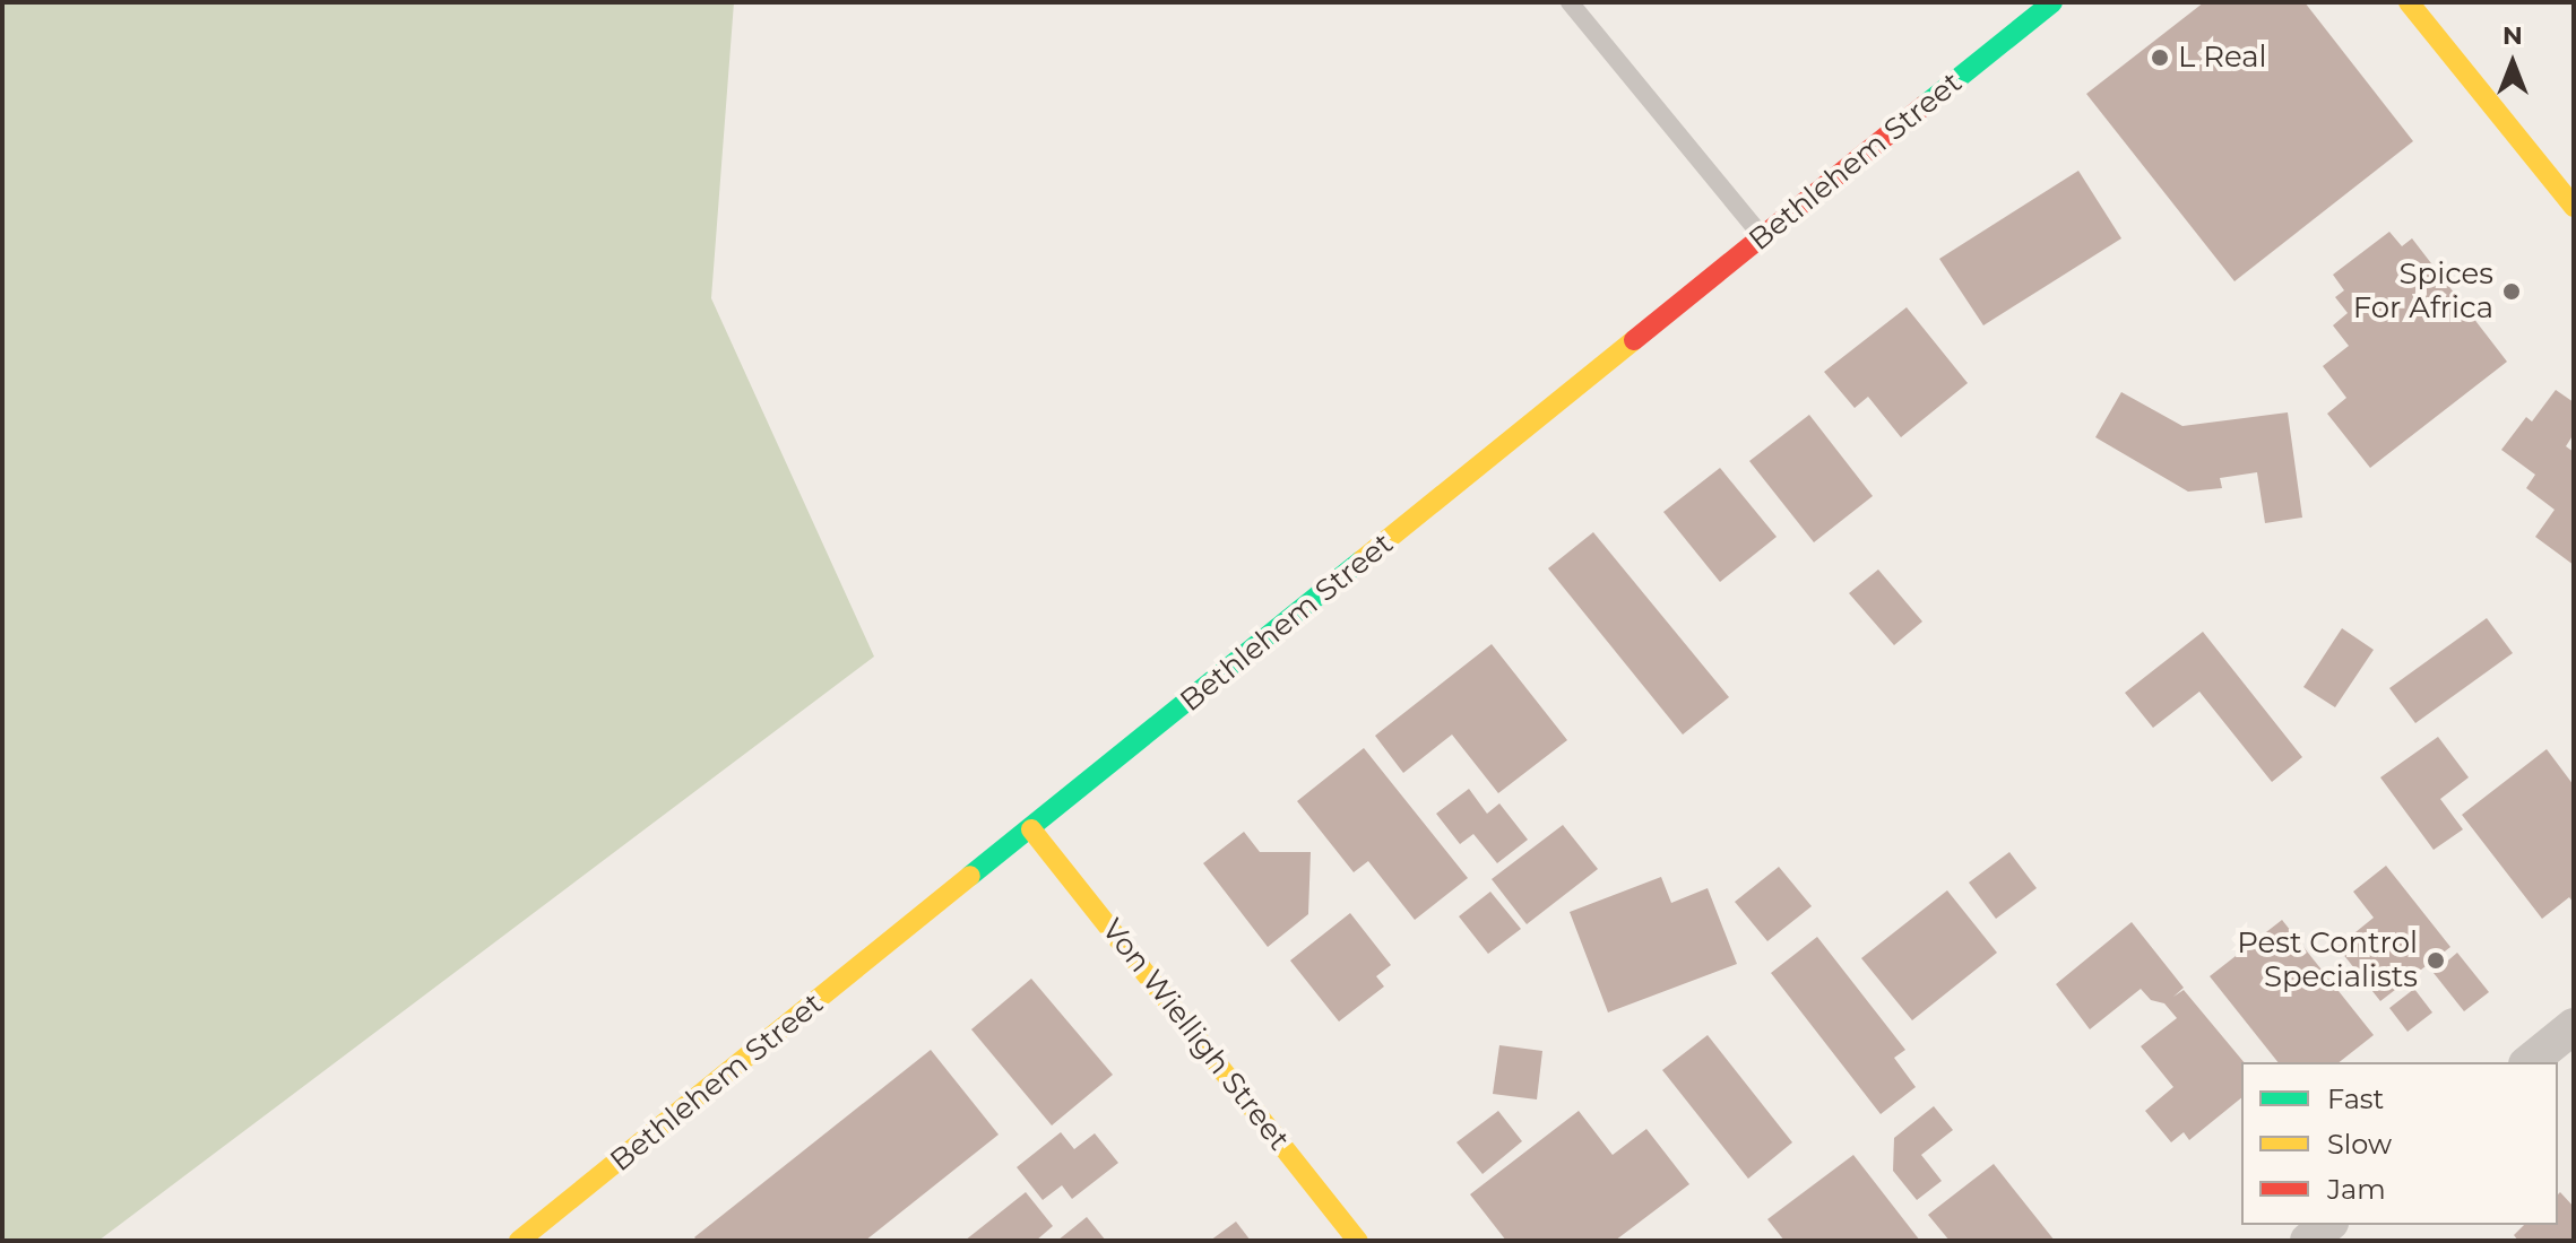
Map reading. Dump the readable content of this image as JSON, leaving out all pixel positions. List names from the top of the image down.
{
  "streets": {
    "main road": ["Bethlehem Street", "Von Wielligh Street"]
  },
  "crossings": [
    ["Bethlehem Street", "Von Wielligh Street"]
  ],
  "places": ["L Real", "Spices For Africa", "Pest Control Specialists"],
  "legend": ["Fast", "Slow", "Jam"],
  "north": "top"
}
